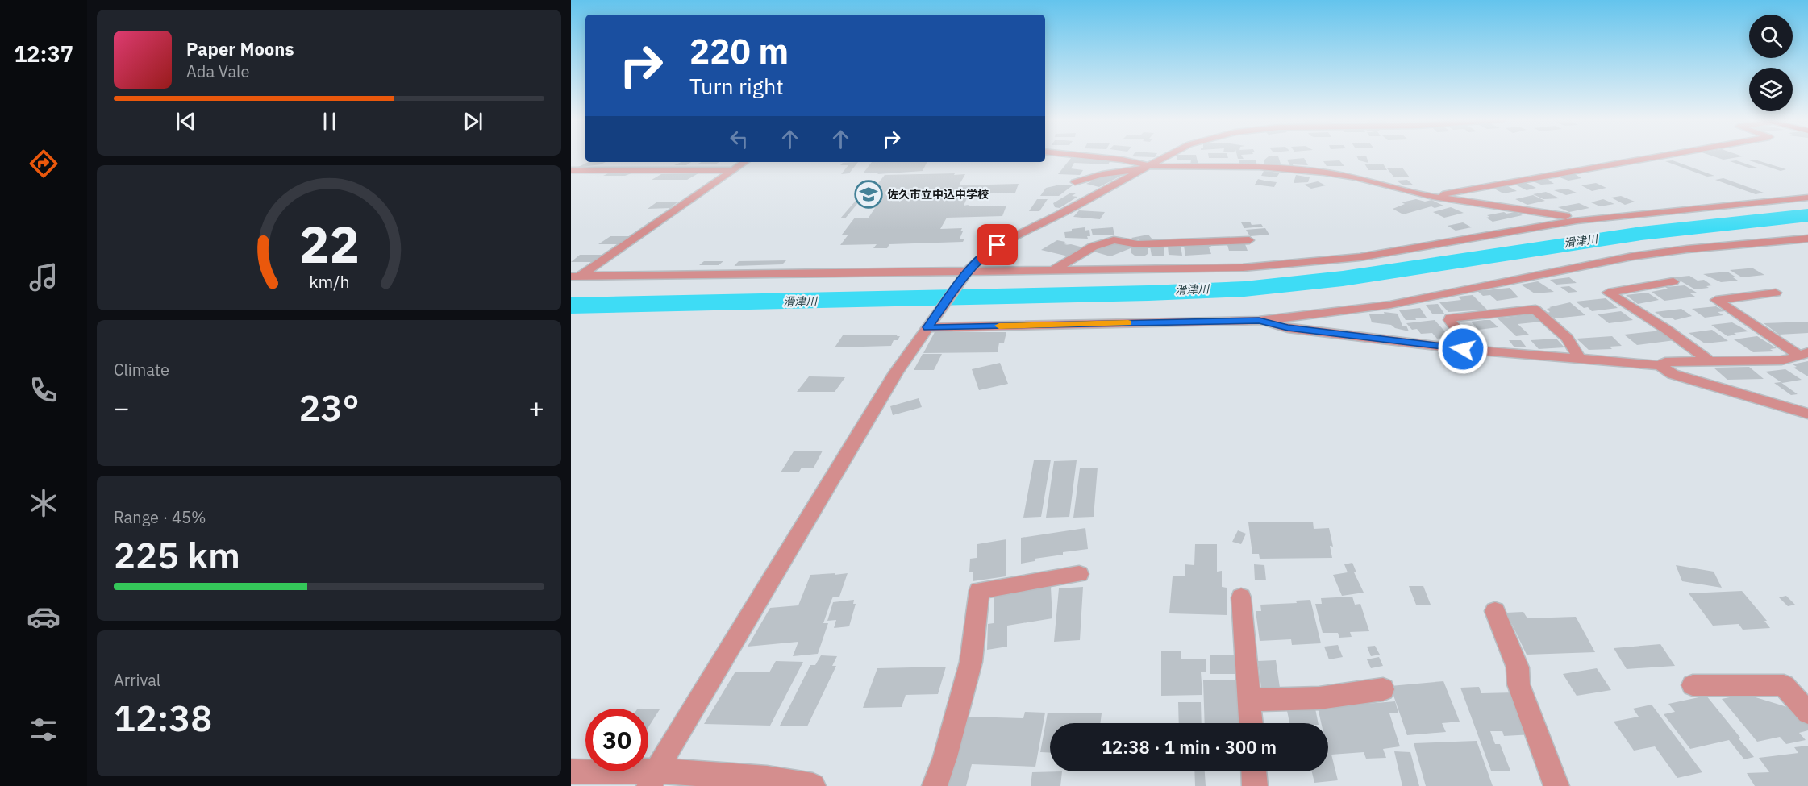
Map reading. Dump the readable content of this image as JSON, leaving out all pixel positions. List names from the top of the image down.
{
  "water": ["滑津川"],
  "places": {
    "school or university": ["佐久市立中込中学校"]
  },
  "page": {
    "tabs": "12:37",
    "turn": ["220 m", "Turn right"],
    "song": ["Paper Moons", "Ada Vale"],
    "tile": [
      "Climate",
      ["Range · 45%", "225 km"],
      ["Arrival", "12:38"]
    ],
    "heat": ["−", "23°", "+"],
    "limit": "30",
    "trip": "12:38 · 1 min · 300 m",
    "gauge": ["22", "km/h"]
  }
}
